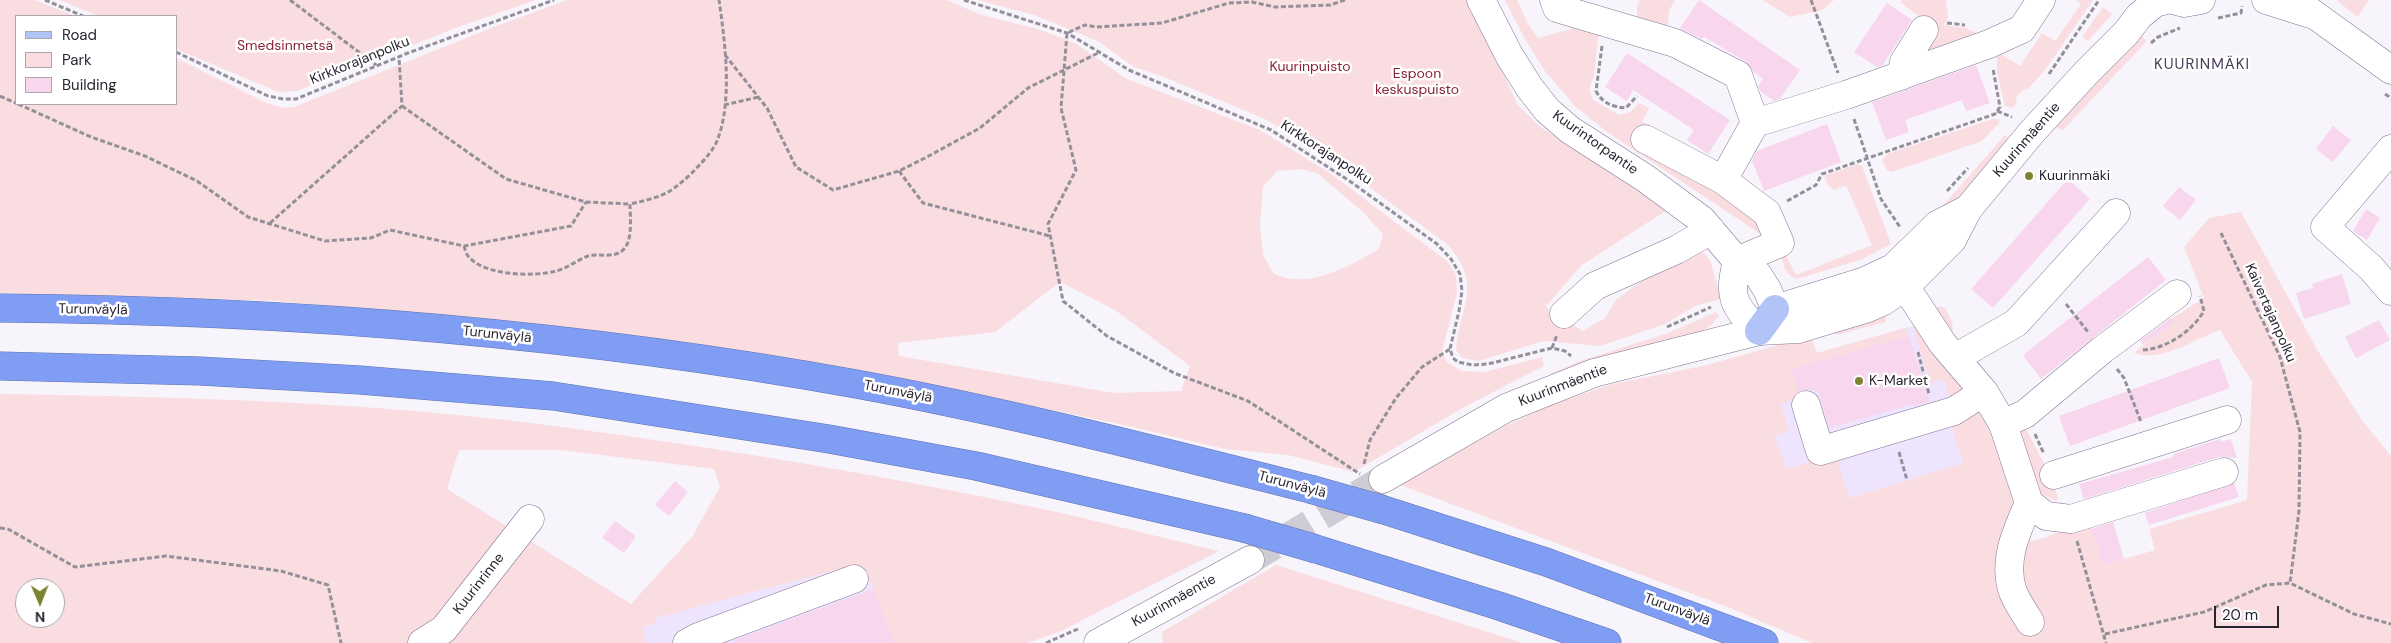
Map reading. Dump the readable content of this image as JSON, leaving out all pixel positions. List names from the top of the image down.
{
  "streets": {
    "highway": ["Turunväylä"],
    "street": ["Kuurinmäentie", "Kuurintorpantie", "Kuurinrinne"],
    "path": ["Kirkkorajanpolku", "Kaivertajanpolku"]
  },
  "crossings": [
    ["Kuurinmäentie", "Kuurintorpantie"]
  ],
  "districts": ["KUURINMÄKI"],
  "parks": ["Smedsinmetsä", "Kuurinpuisto", "Espoon keskuspuisto"],
  "places": ["Kuurinmäki", "K-Market"],
  "legend": ["Road", "Park", "Building"],
  "scale_bar": "20 m",
  "north": "bottom"
}
